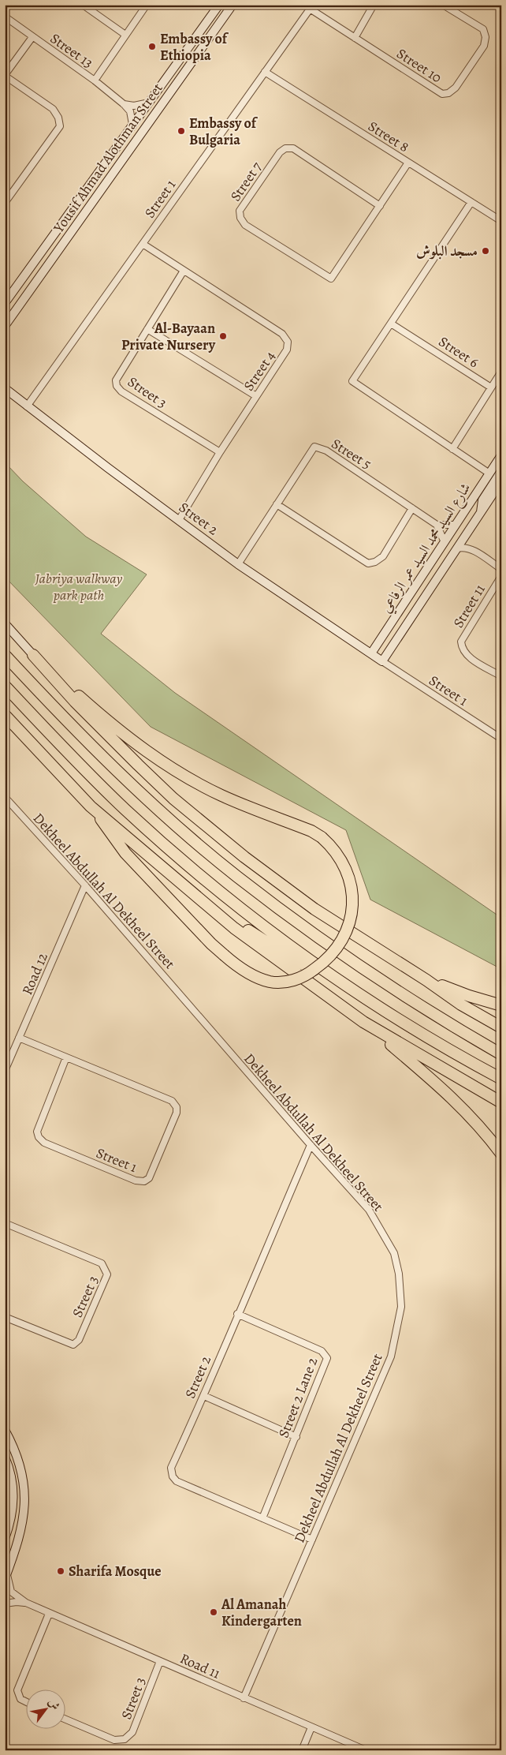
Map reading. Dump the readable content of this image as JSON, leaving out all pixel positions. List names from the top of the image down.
{
  "streets": {
    "street": [
      "Street 13",
      "Street 10",
      "Street 8",
      "Yousif Ahmad Alothman Street",
      "Street 7",
      "Street 1",
      "Street 6",
      "Street 4",
      "Street 3",
      "Street 5",
      "Street 2",
      "شارع السيد محمد السيد عمر الرفاعي",
      "Street 11",
      "Dekheel Abdullah Al Dekheel Street",
      "Road 12",
      "Street 2 Lane 2",
      "Road 11"
    ]
  },
  "crossings": [
    ["Street 13", "Yousif Ahmad Alothman Street"],
    ["Street 10", "Street 1"],
    ["Street 8", "Street 7"],
    ["Street 8", "Street 1"],
    ["Street 1", "Street 4"],
    ["Street 1", "Street 2"],
    ["Street 1", "شارع السيد محمد السيد عمر الرفاعي"],
    ["Street 1", "Road 12"],
    ["Street 4", "Street 3"],
    ["Street 4", "Street 2"],
    ["Street 3", "Road 11"],
    ["Street 5", "Street 2"],
    ["Street 2", "شارع السيد محمد السيد عمر الرفاعي"],
    ["Street 2", "Dekheel Abdullah Al Dekheel Street"],
    ["Street 2", "Street 2 Lane 2"],
    ["Dekheel Abdullah Al Dekheel Street", "Road 12"],
    ["Dekheel Abdullah Al Dekheel Street", "Road 11"]
  ],
  "parks": ["Jabriya walkway park path"],
  "places": [
    "Embassy of Ethiopia",
    "Embassy of Bulgaria",
    "مسجد البلوش",
    "Al-Bayaan Private Nursery",
    "Sharifa Mosque",
    "Al Amanah Kindergarten"
  ],
  "north": "top right"
}
